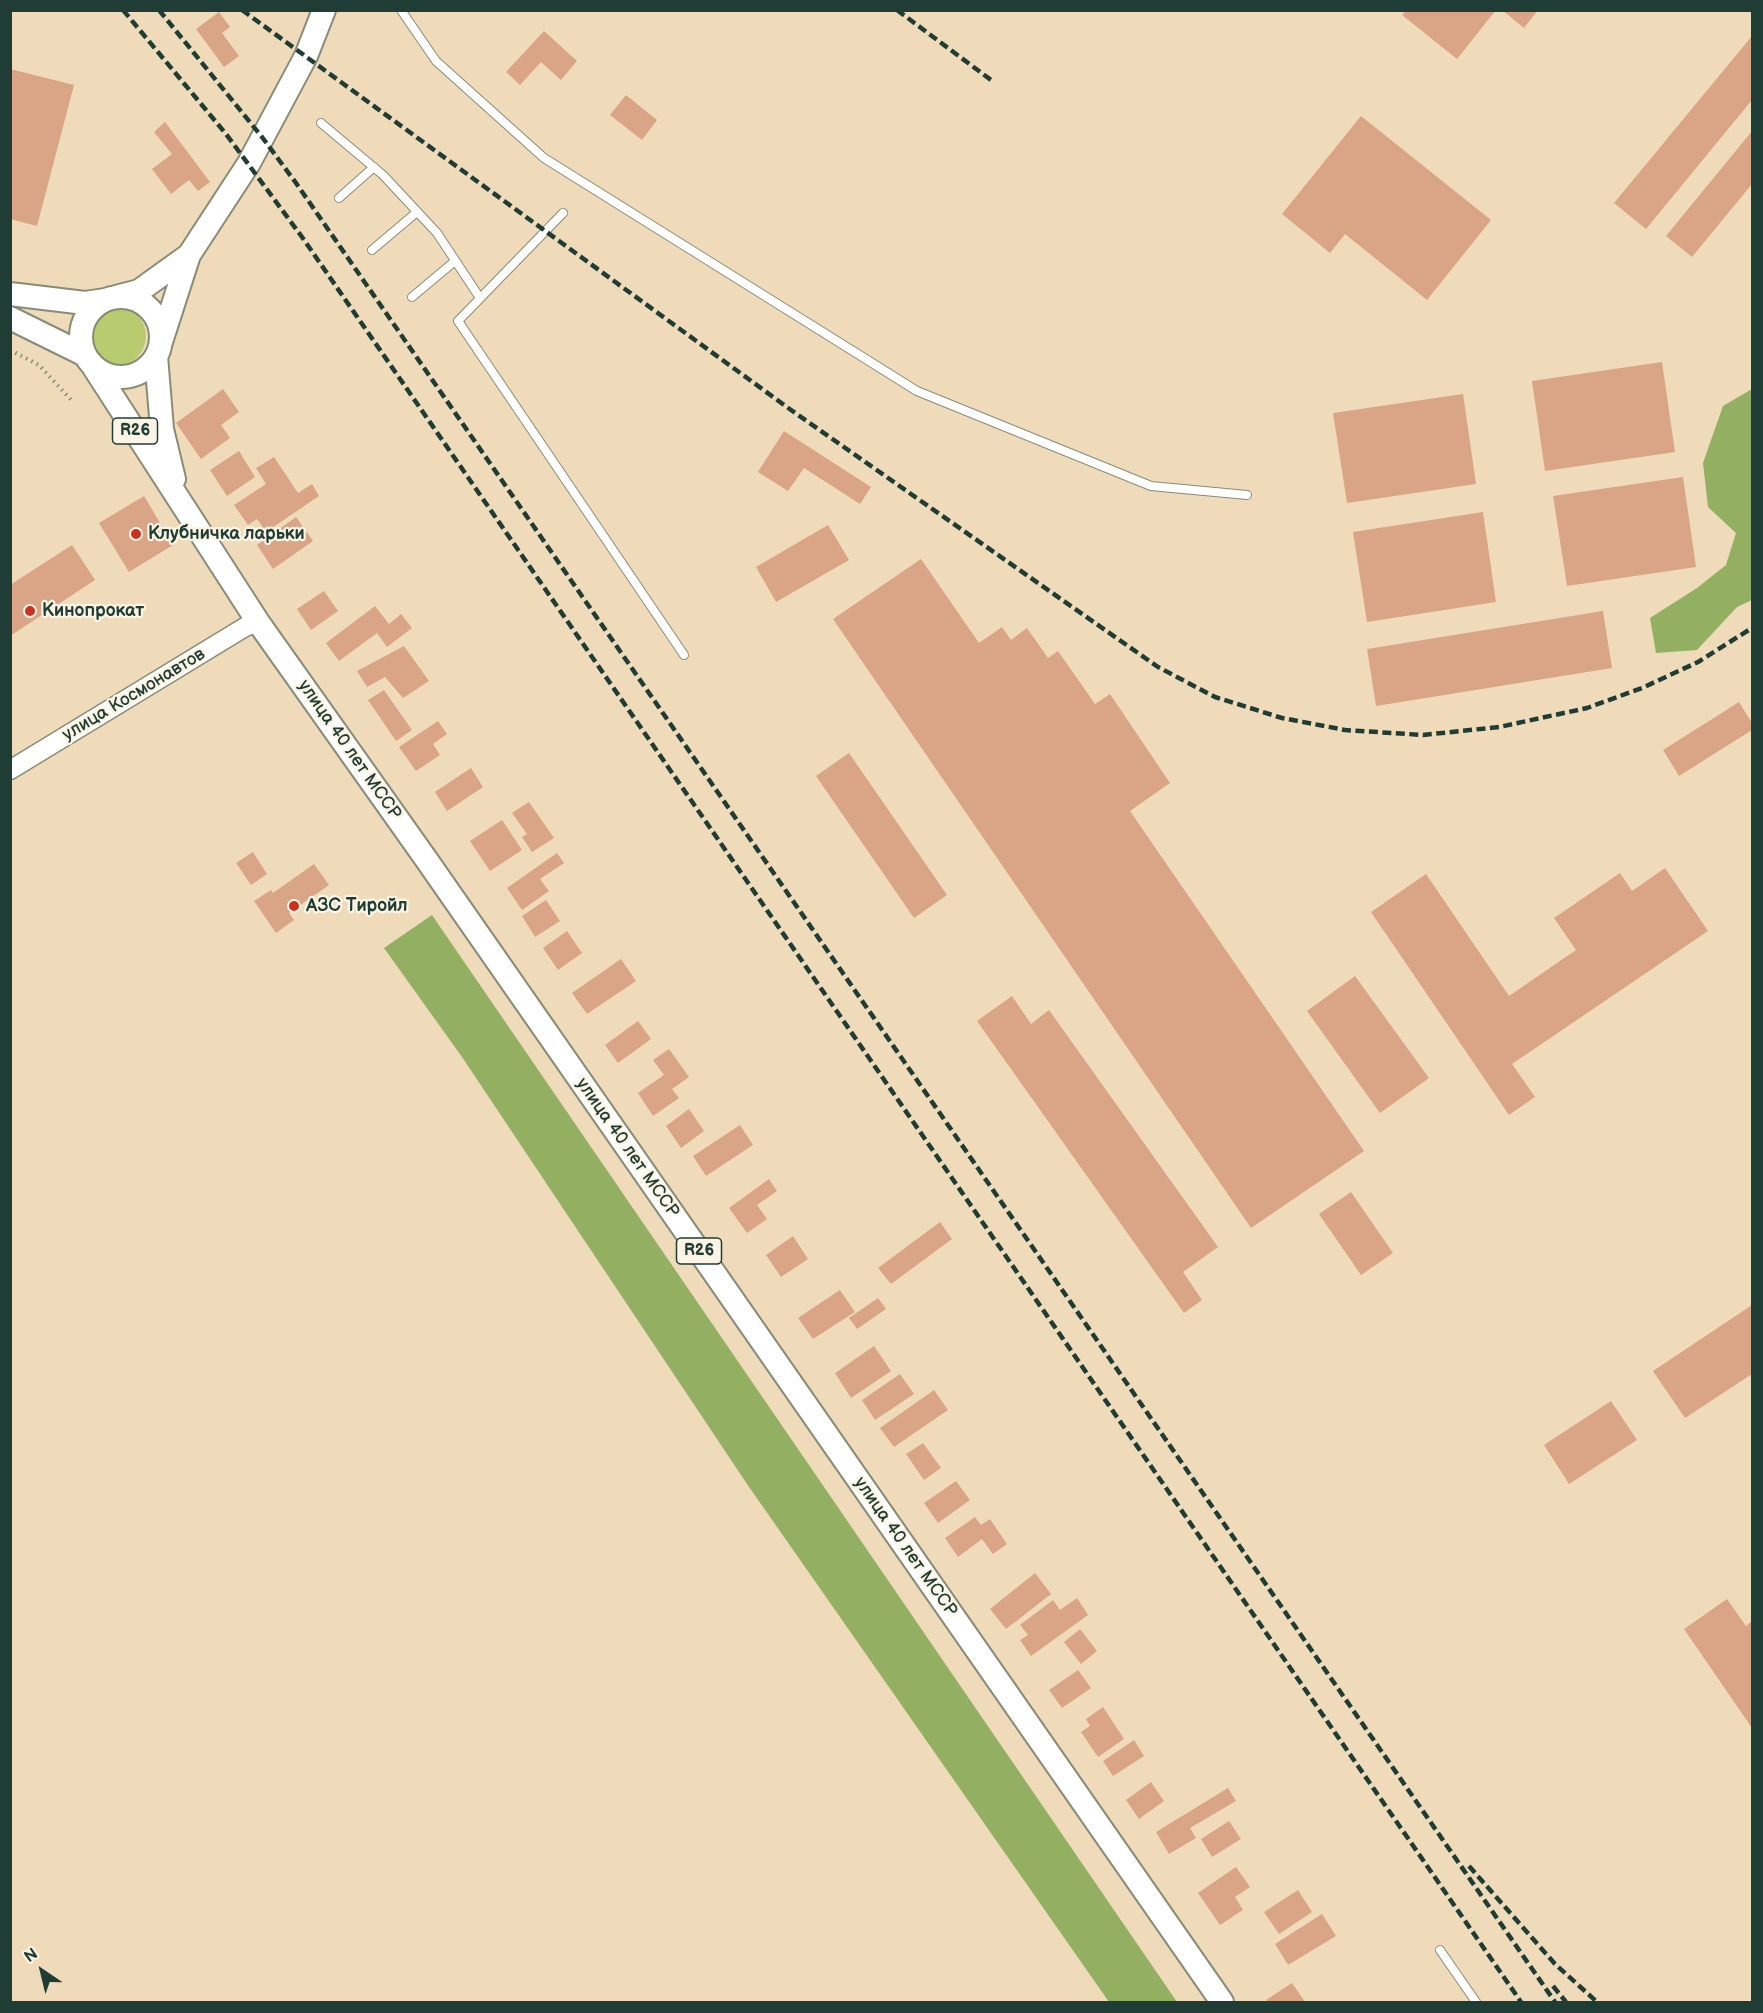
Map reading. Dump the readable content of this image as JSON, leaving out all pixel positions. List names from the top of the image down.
{
  "streets": {
    "main road": ["R26", "улица 40 лет МССР"],
    "street": ["улица Космонавтов"]
  },
  "crossings": [
    ["улица Космонавтов", "улица 40 лет МССР"]
  ],
  "places": ["Клубничка ларьки", "Кинопрокат", "АЗС Тиройл"],
  "north": "top left"
}
